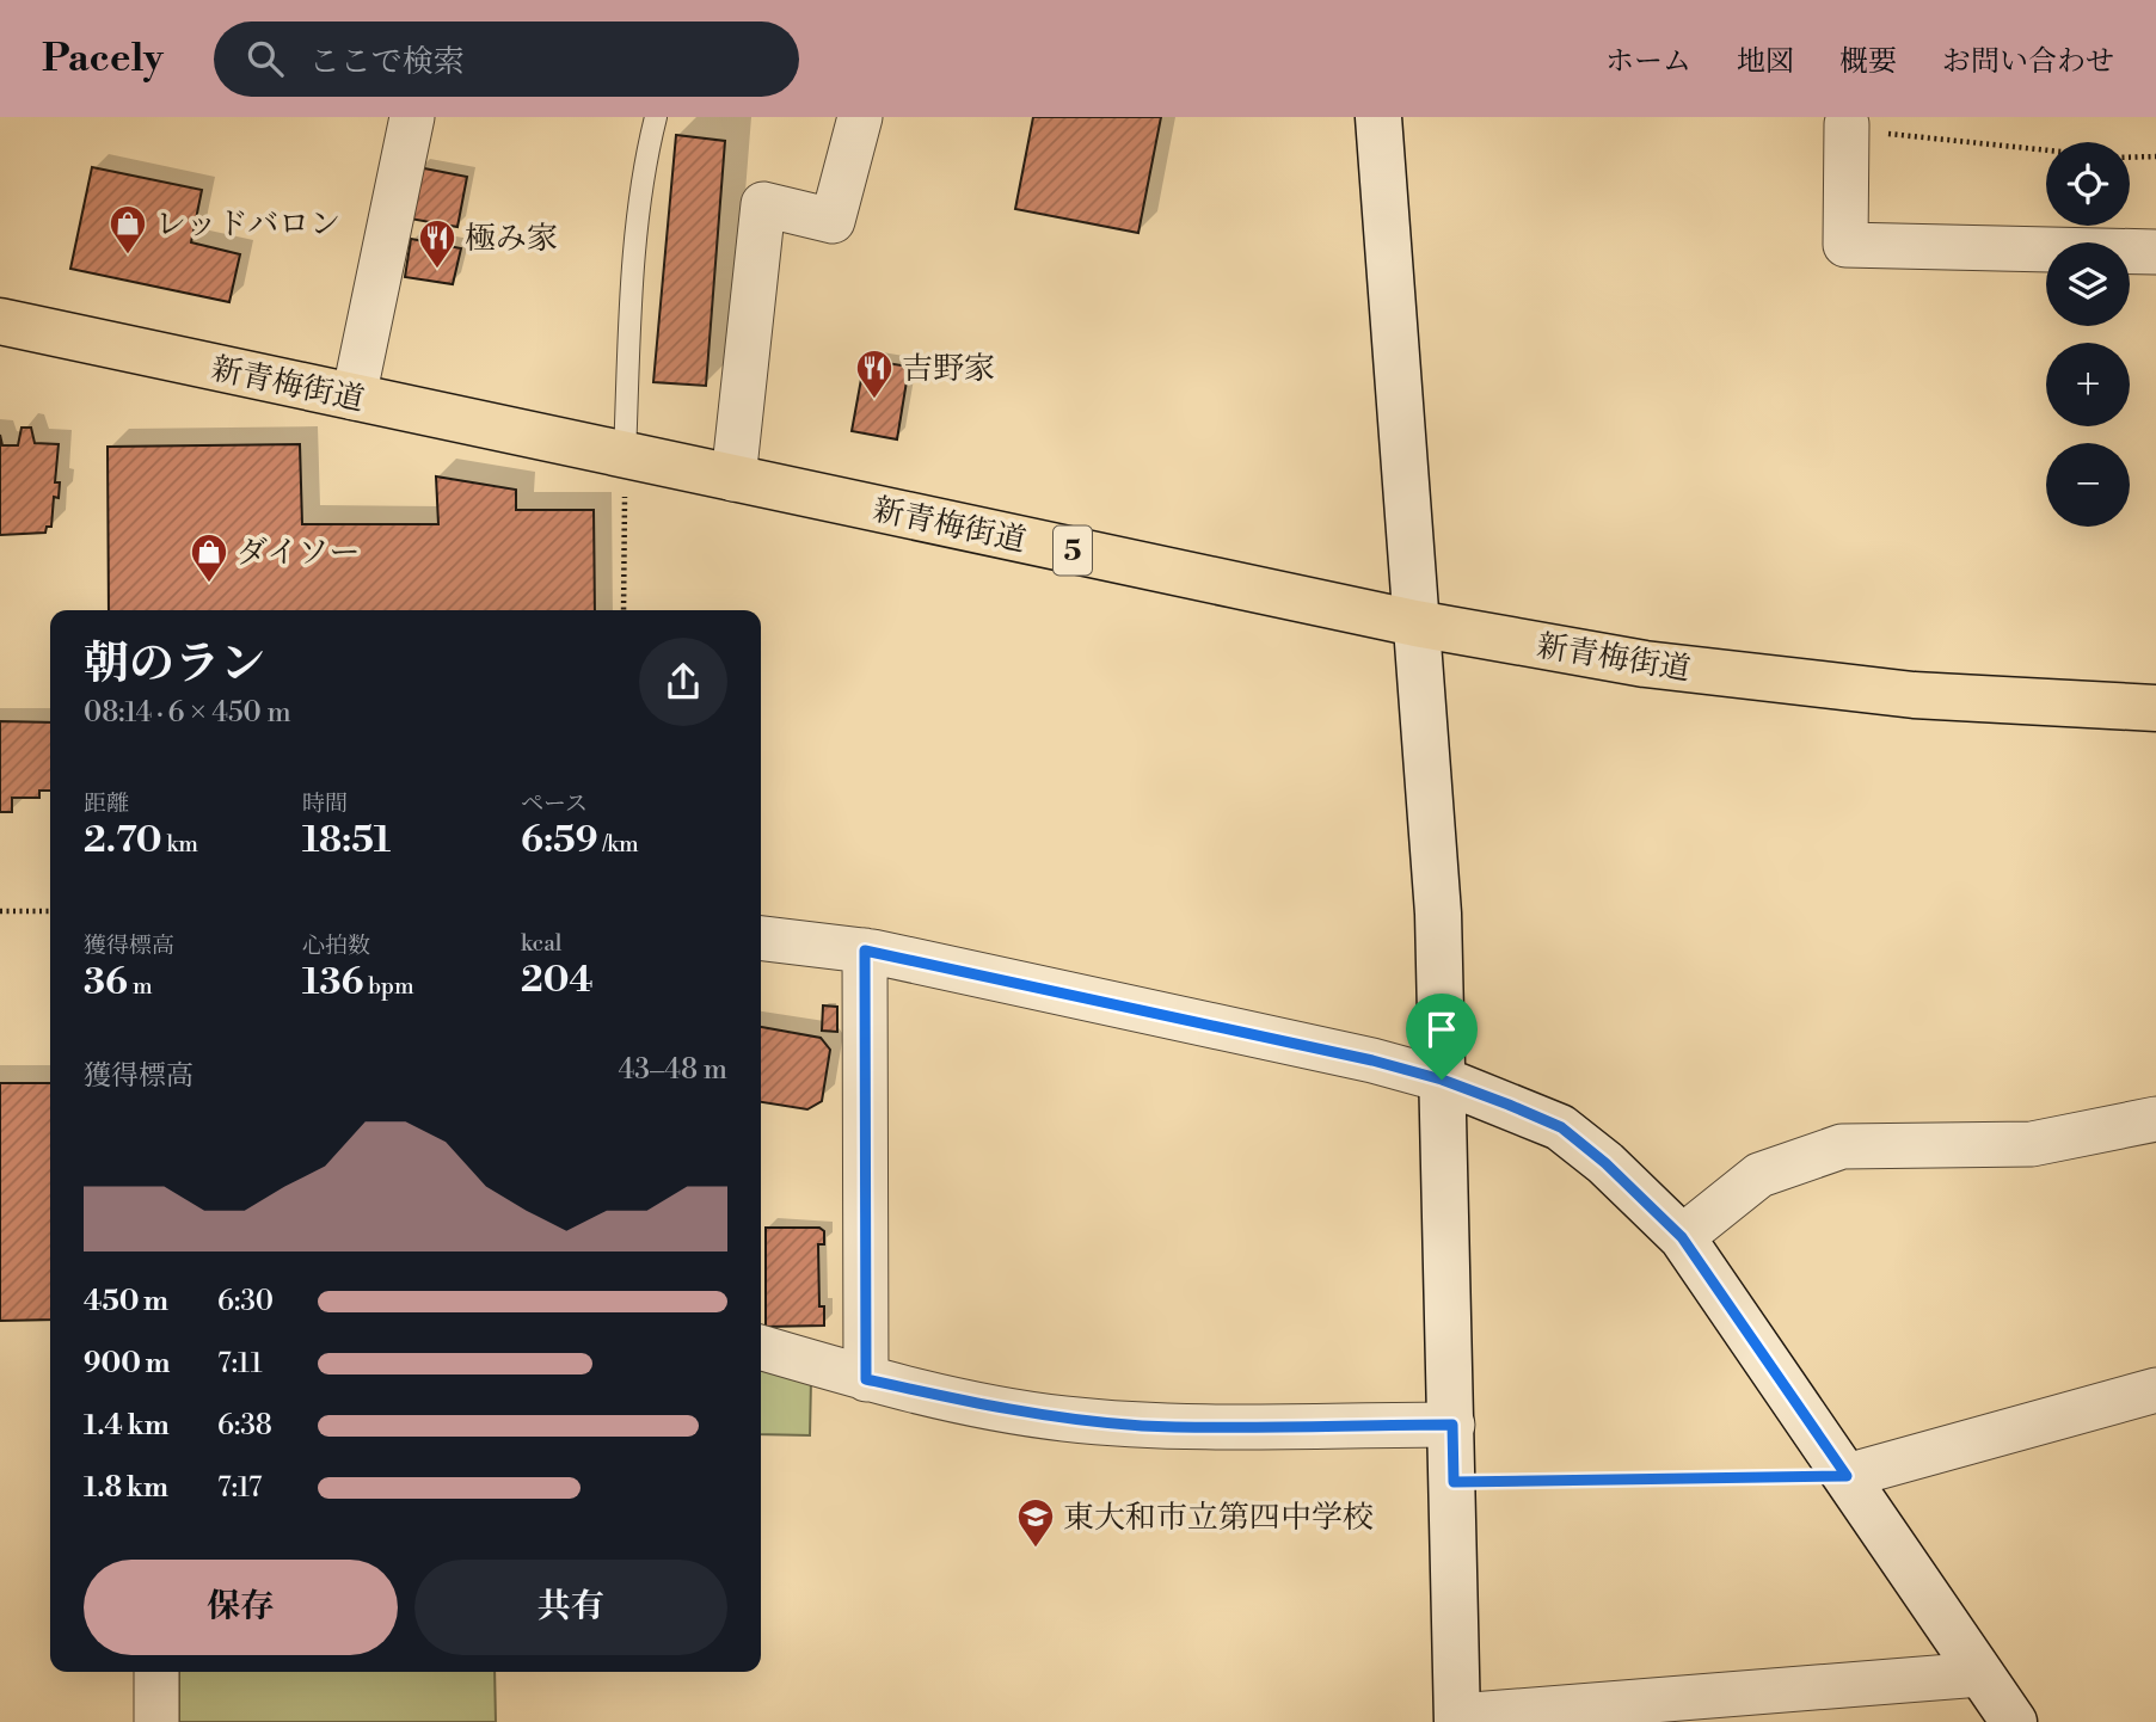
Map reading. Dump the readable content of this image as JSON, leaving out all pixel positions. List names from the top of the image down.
{
  "streets": {
    "main road": ["新青梅街道", "5"]
  },
  "places": {
    "shop": ["レッドバロン", "ダイソー"],
    "restaurant": ["極み家", "吉野家"],
    "school or university": ["東大和市立第四中学校"]
  },
  "page": {
    "header": "Pacely",
    "search": "ここで検索",
    "nav": [
      "ホーム",
      "地図",
      "概要",
      "お問い合わせ"
    ],
    "map_buttons": ["+", "−"],
    "heading": ["朝のラン", "08:14 · 6 × 450 m"],
    "stats": [
      ["距離", "2.70 km"],
      ["時間", "18:51"],
      ["ペース", "6:59 /km"],
      ["獲得標高", "36 m"],
      ["心拍数", "136 bpm"],
      ["kcal", "204"]
    ],
    "chart": ["獲得標高", "43–48 m"],
    "list": [
      {
        "name": "450 m",
        "note": "6:30"
      },
      {
        "name": "900 m",
        "note": "7:11"
      },
      {
        "name": "1.4 km",
        "note": "6:38"
      },
      {
        "name": "1.8 km",
        "note": "7:17"
      }
    ],
    "buttons": ["保存", "共有"]
  }
}
